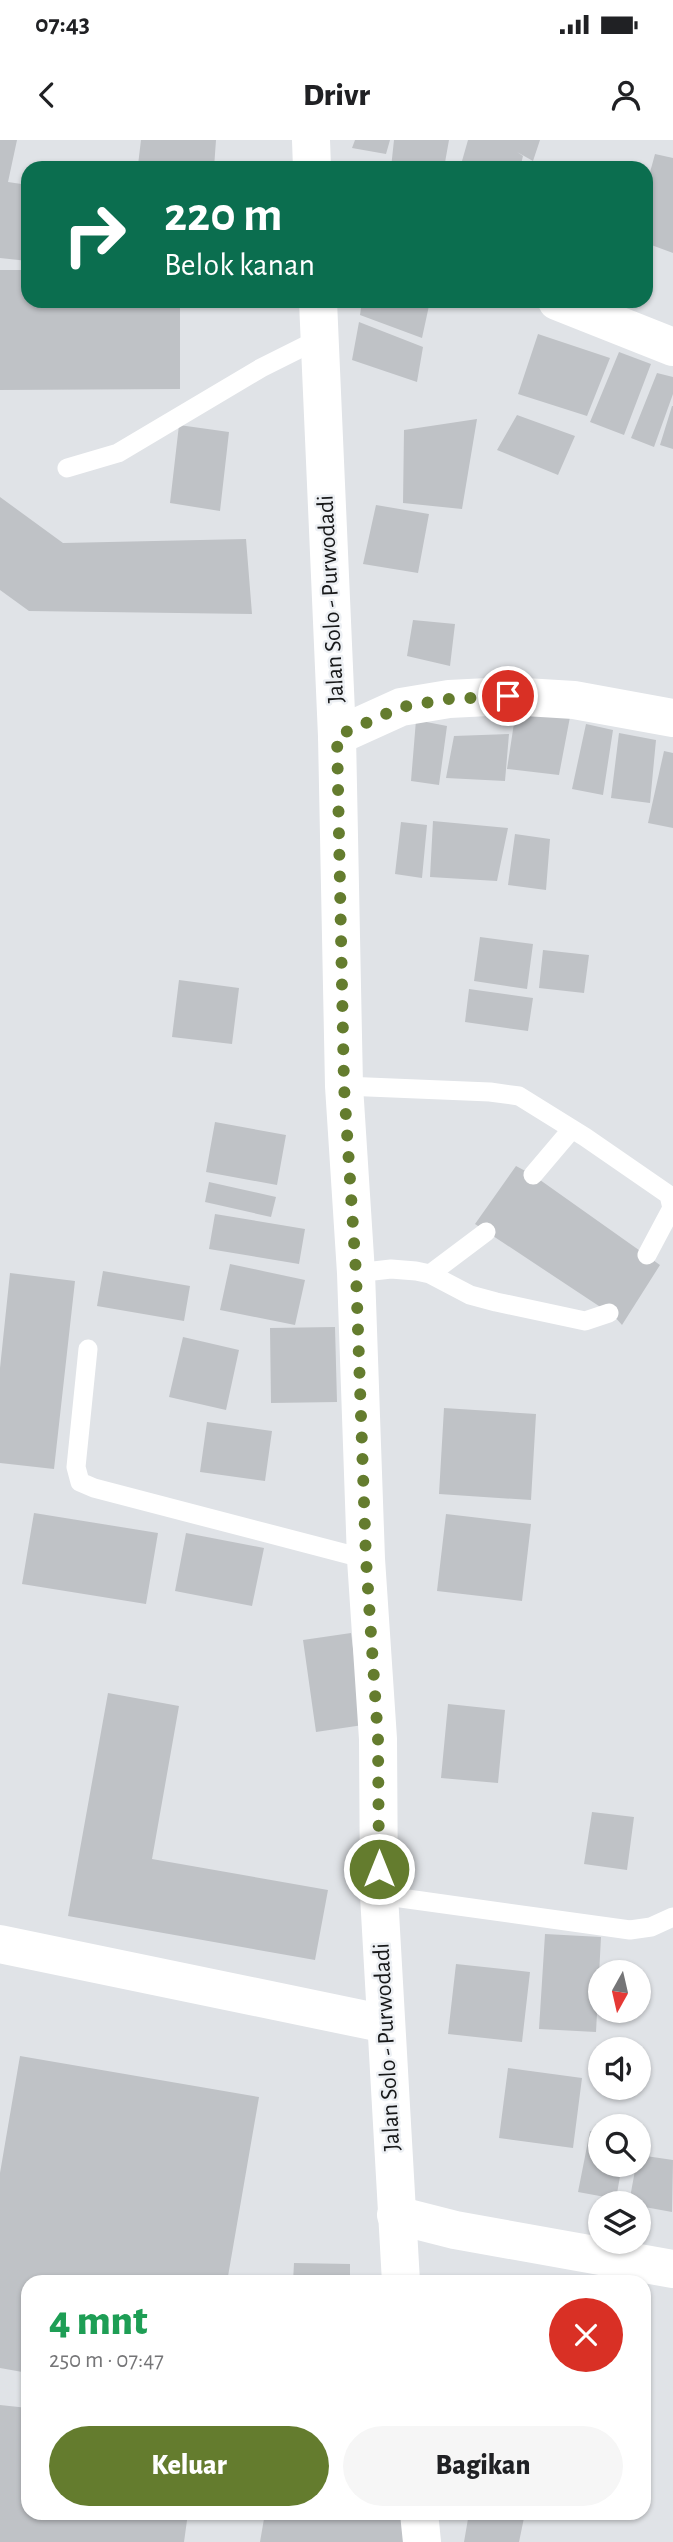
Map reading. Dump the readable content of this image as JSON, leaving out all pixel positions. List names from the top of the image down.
{
  "streets": {
    "main road": ["Jalan Solo - Purwodadi"]
  },
  "north": "bottom",
  "page": {
    "status": "07:43",
    "header": "Drivr",
    "turn": ["220 m", "Belok kanan"],
    "heading": ["4 mnt", "250 m · 07:47"],
    "buttons": ["Keluar", "Bagikan"]
  }
}
